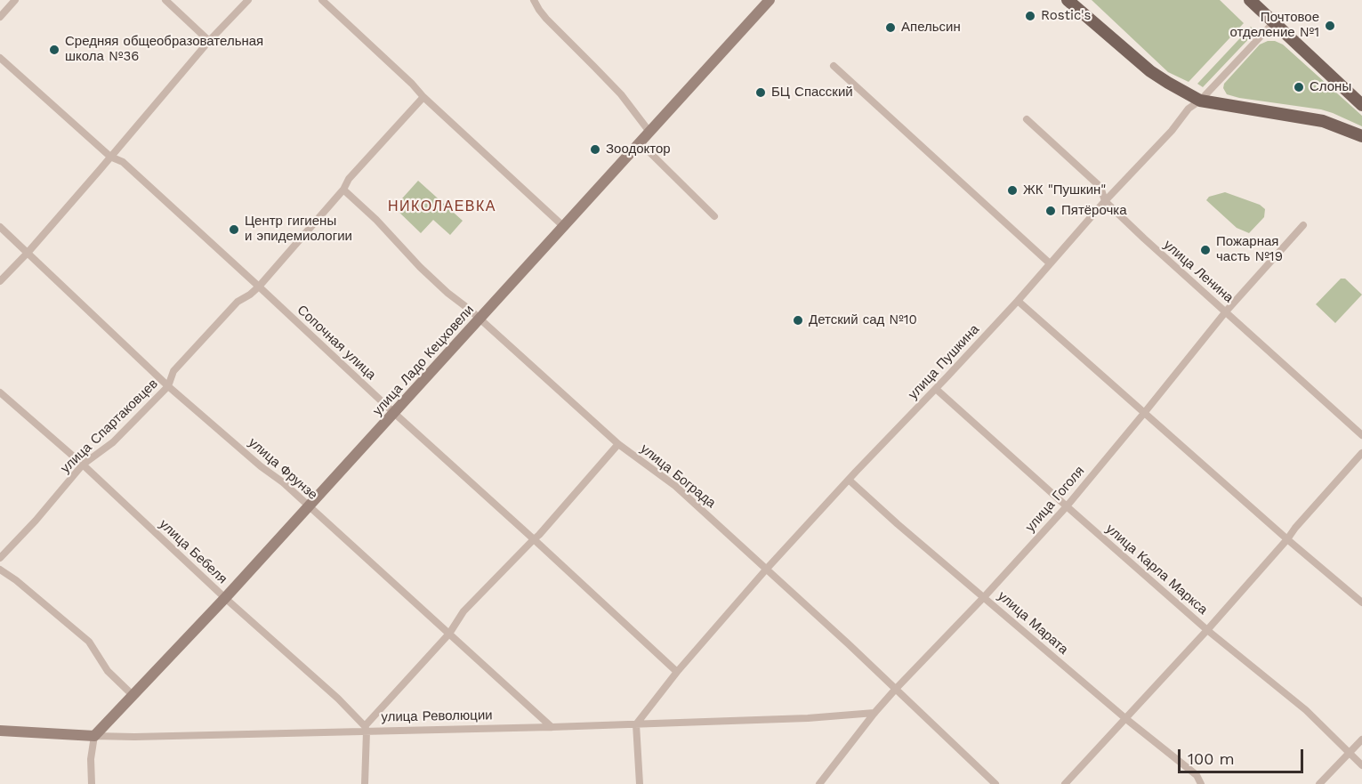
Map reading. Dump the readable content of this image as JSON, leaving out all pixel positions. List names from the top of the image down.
{
  "streets": {
    "main road": ["улица Ладо Кецховели", "улица Революции"],
    "street": [
      "улица Ленина",
      "Сопочная улица",
      "улица Пушкина",
      "улица Спартаковцев",
      "улица Фрунзе",
      "улица Бограда",
      "улица Гоголя",
      "улица Бебеля",
      "улица Карла Маркса",
      "улица Марата"
    ]
  },
  "crossings": [
    ["улица Ленина", "улица Пушкина"],
    ["улица Ленина", "улица Гоголя"],
    ["Сопочная улица", "улица Ладо Кецховели"],
    ["Сопочная улица", "улица Пушкина"],
    ["Сопочная улица", "улица Спартаковцев"],
    ["улица Ладо Кецховели", "улица Фрунзе"],
    ["улица Ладо Кецховели", "улица Бограда"],
    ["улица Ладо Кецховели", "улица Бебеля"],
    ["улица Ладо Кецховели", "улица Революции"],
    ["улица Пушкина", "улица Бограда"],
    ["улица Пушкина", "улица Карла Маркса"],
    ["улица Пушкина", "улица Марата"],
    ["улица Пушкина", "улица Революции"],
    ["улица Спартаковцев", "улица Фрунзе"],
    ["улица Спартаковцев", "улица Бограда"],
    ["улица Спартаковцев", "улица Бебеля"],
    ["улица Фрунзе", "улица Революции"],
    ["улица Бограда", "улица Гоголя"],
    ["улица Гоголя", "улица Карла Маркса"],
    ["улица Гоголя", "улица Марата"],
    ["улица Гоголя", "улица Революции"],
    ["улица Бебеля", "улица Революции"]
  ],
  "districts": ["НИКОЛАЕВКА"],
  "places": [
    "Rostic's",
    "Почтовое отделение №1",
    "Апельсин",
    "Средняя общеобразовательная школа №36",
    "Слоны",
    "БЦ Спасский",
    "Зоодоктор",
    "ЖК \"Пушкин\"",
    "Пятёрочка",
    "Центр гигиены и эпидемиологии",
    "Пожарная часть №19",
    "Детский сад №10"
  ],
  "scale_bar": "100 m"
}
